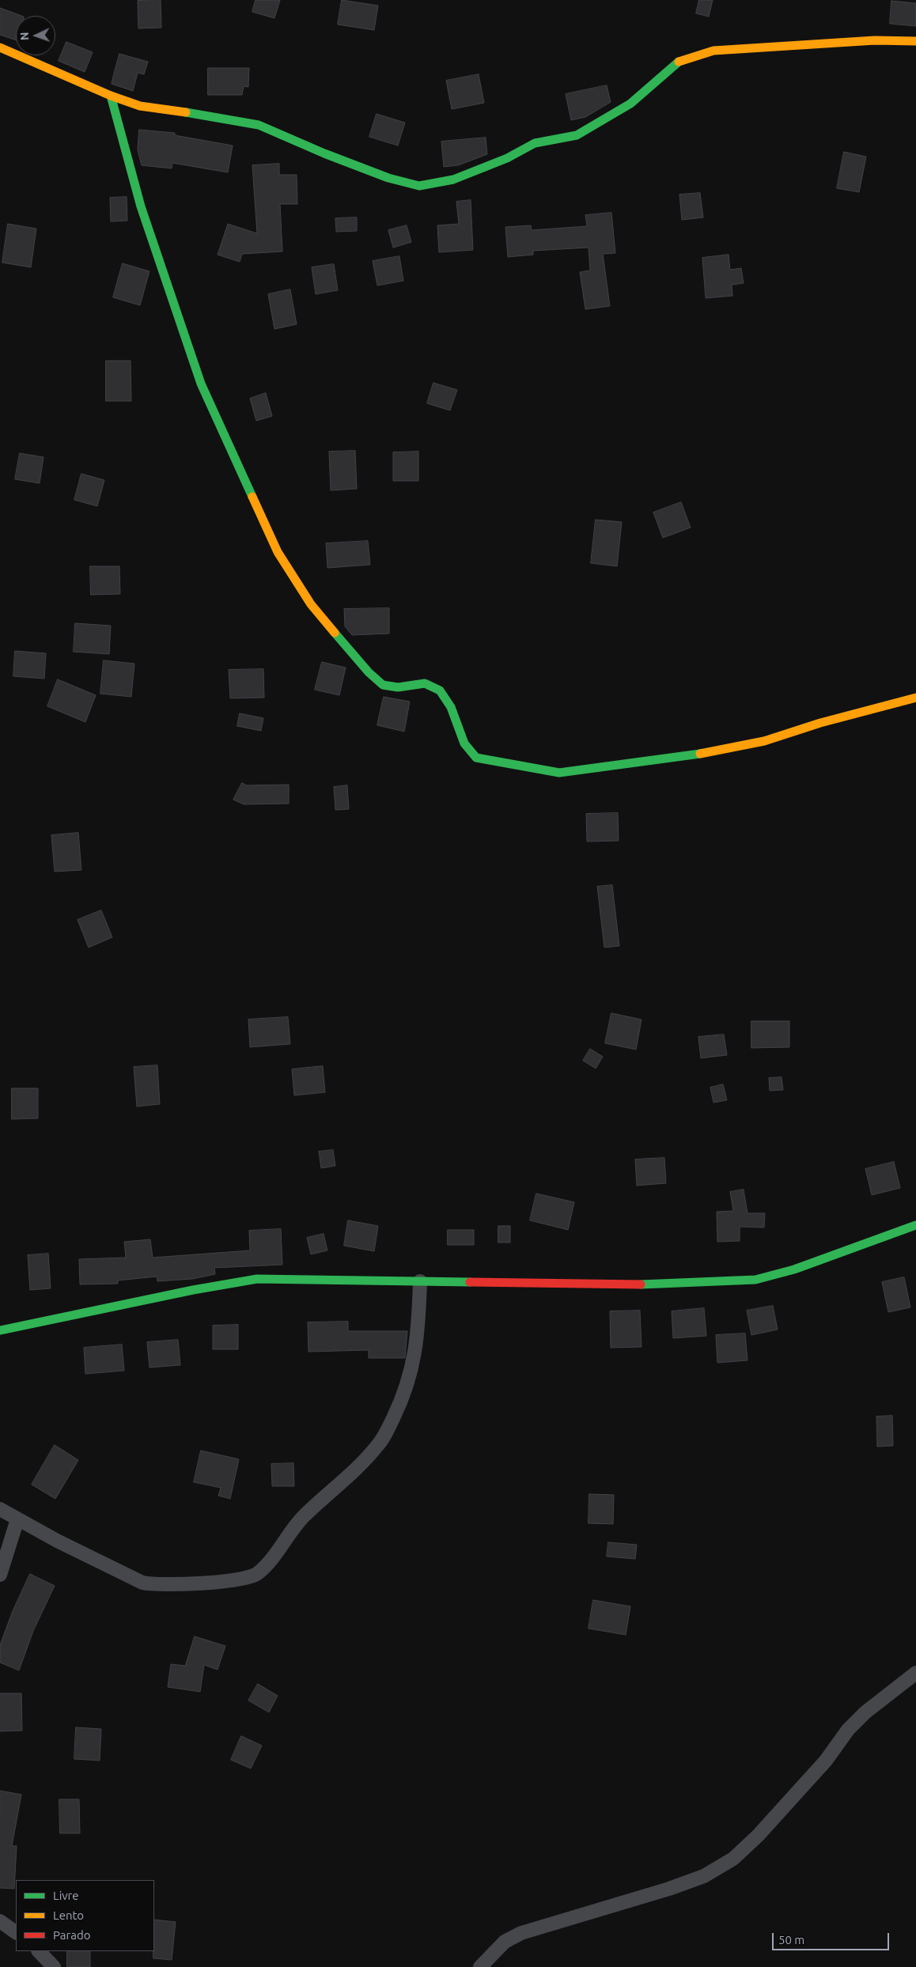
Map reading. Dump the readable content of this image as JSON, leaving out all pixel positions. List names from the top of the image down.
{
  "legend": ["Livre", "Lento", "Parado"],
  "scale_bar": "50 m",
  "north": "left"
}
